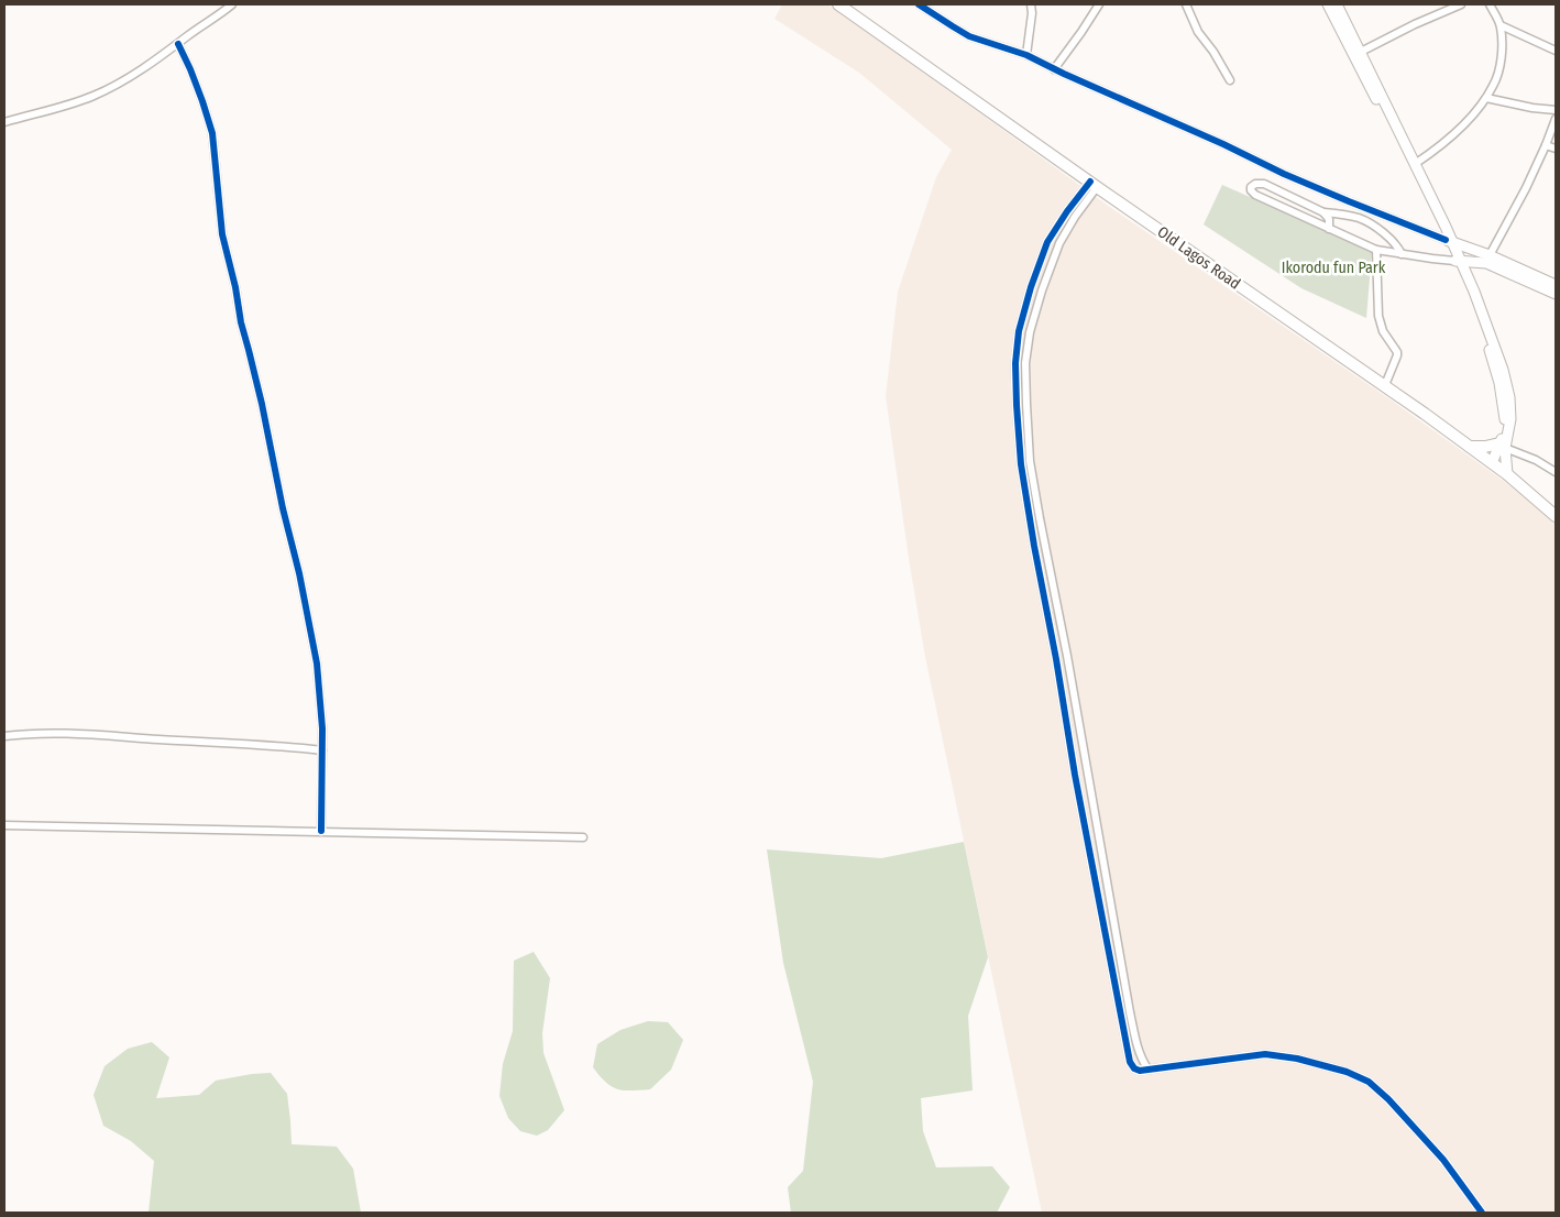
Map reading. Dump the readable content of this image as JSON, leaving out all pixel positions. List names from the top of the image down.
{
  "streets": {
    "main road": ["Old Lagos Road"]
  },
  "parks": ["Ikorodu fun Park"]
}
